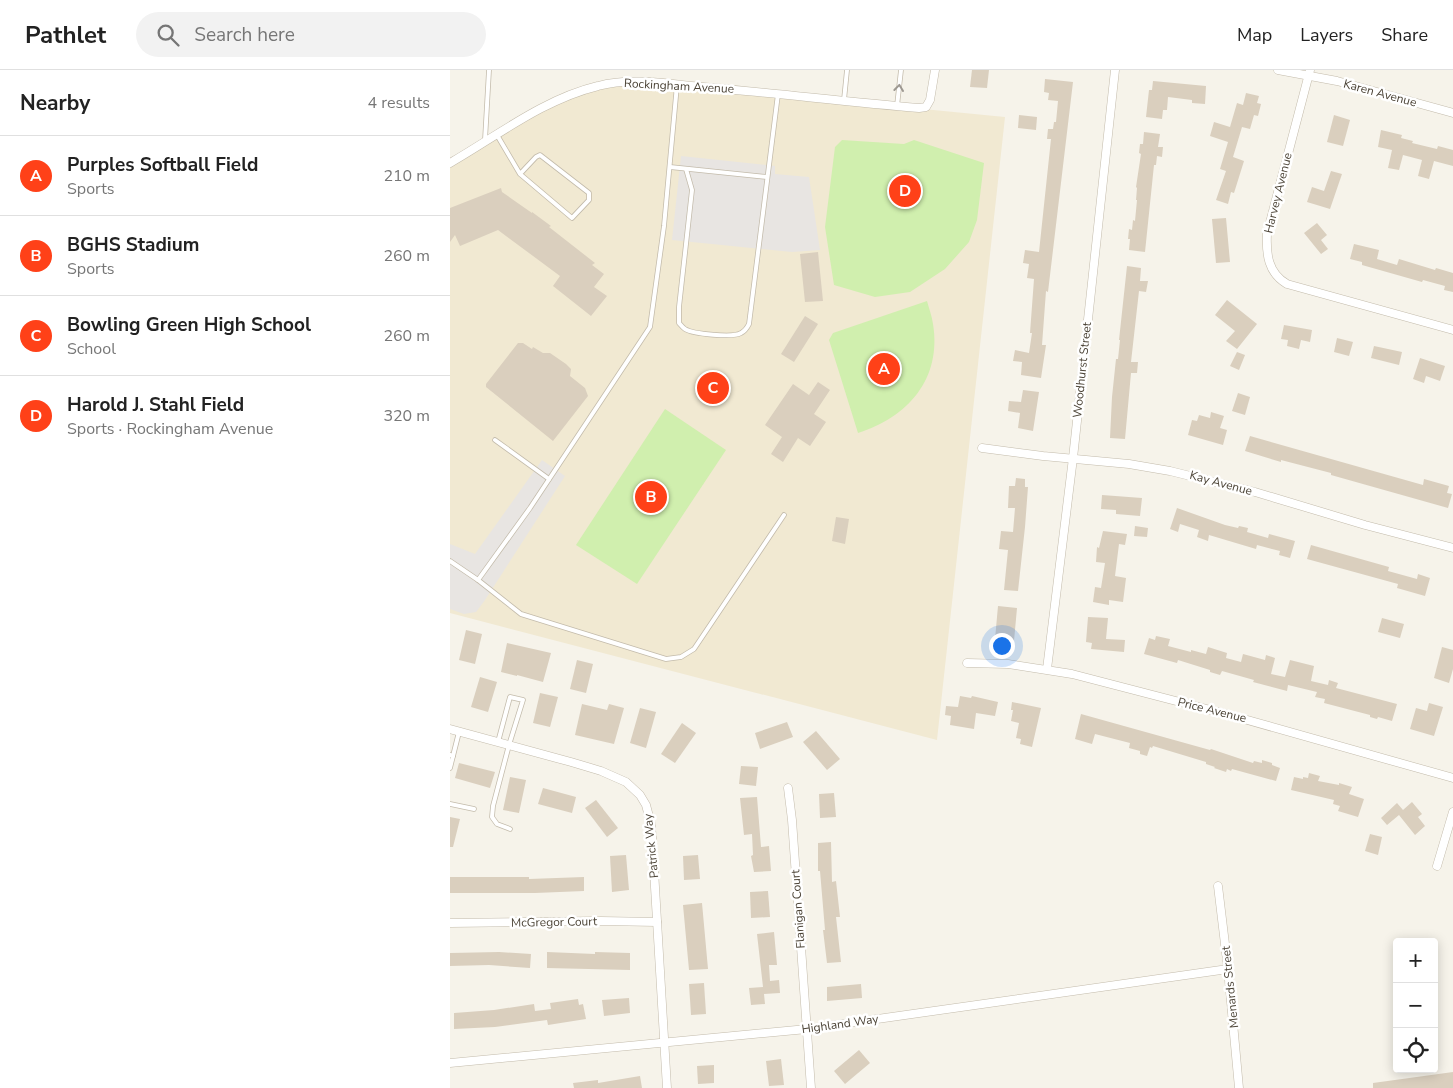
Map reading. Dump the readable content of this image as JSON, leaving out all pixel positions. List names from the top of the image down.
{
  "streets": {
    "street": [
      "Rockingham Avenue",
      "Karen Avenue",
      "Harvey Avenue",
      "Woodhurst Street",
      "Kay Avenue",
      "Price Avenue",
      "Patrick Way",
      "Flanigan Court",
      "McGregor Court",
      "Menards Street",
      "Highland Way"
    ]
  },
  "crossings": [
    ["Karen Avenue", "Harvey Avenue"],
    ["Woodhurst Street", "Kay Avenue"],
    ["Woodhurst Street", "Price Avenue"],
    ["Patrick Way", "McGregor Court"],
    ["Patrick Way", "Highland Way"],
    ["Flanigan Court", "Highland Way"],
    ["Menards Street", "Highland Way"]
  ],
  "page": {
    "header": "Pathlet",
    "search": "Search here",
    "nav": ["Map", "Layers", "Share"],
    "heading": ["Nearby", "4 results"],
    "list": [
      {
        "mark": "A",
        "name": "Purples Softball Field",
        "note": "Sports",
        "value": "210 m"
      },
      {
        "mark": "B",
        "name": "BGHS Stadium",
        "note": "Sports",
        "value": "260 m"
      },
      {
        "mark": "C",
        "name": "Bowling Green High School",
        "note": "School",
        "value": "260 m"
      },
      {
        "mark": "D",
        "name": "Harold J. Stahl Field",
        "note": "Sports · Rockingham Avenue",
        "value": "320 m"
      }
    ],
    "pins": [
      "D",
      "A",
      "C",
      "B"
    ],
    "map_buttons": ["+", "−"]
  }
}
